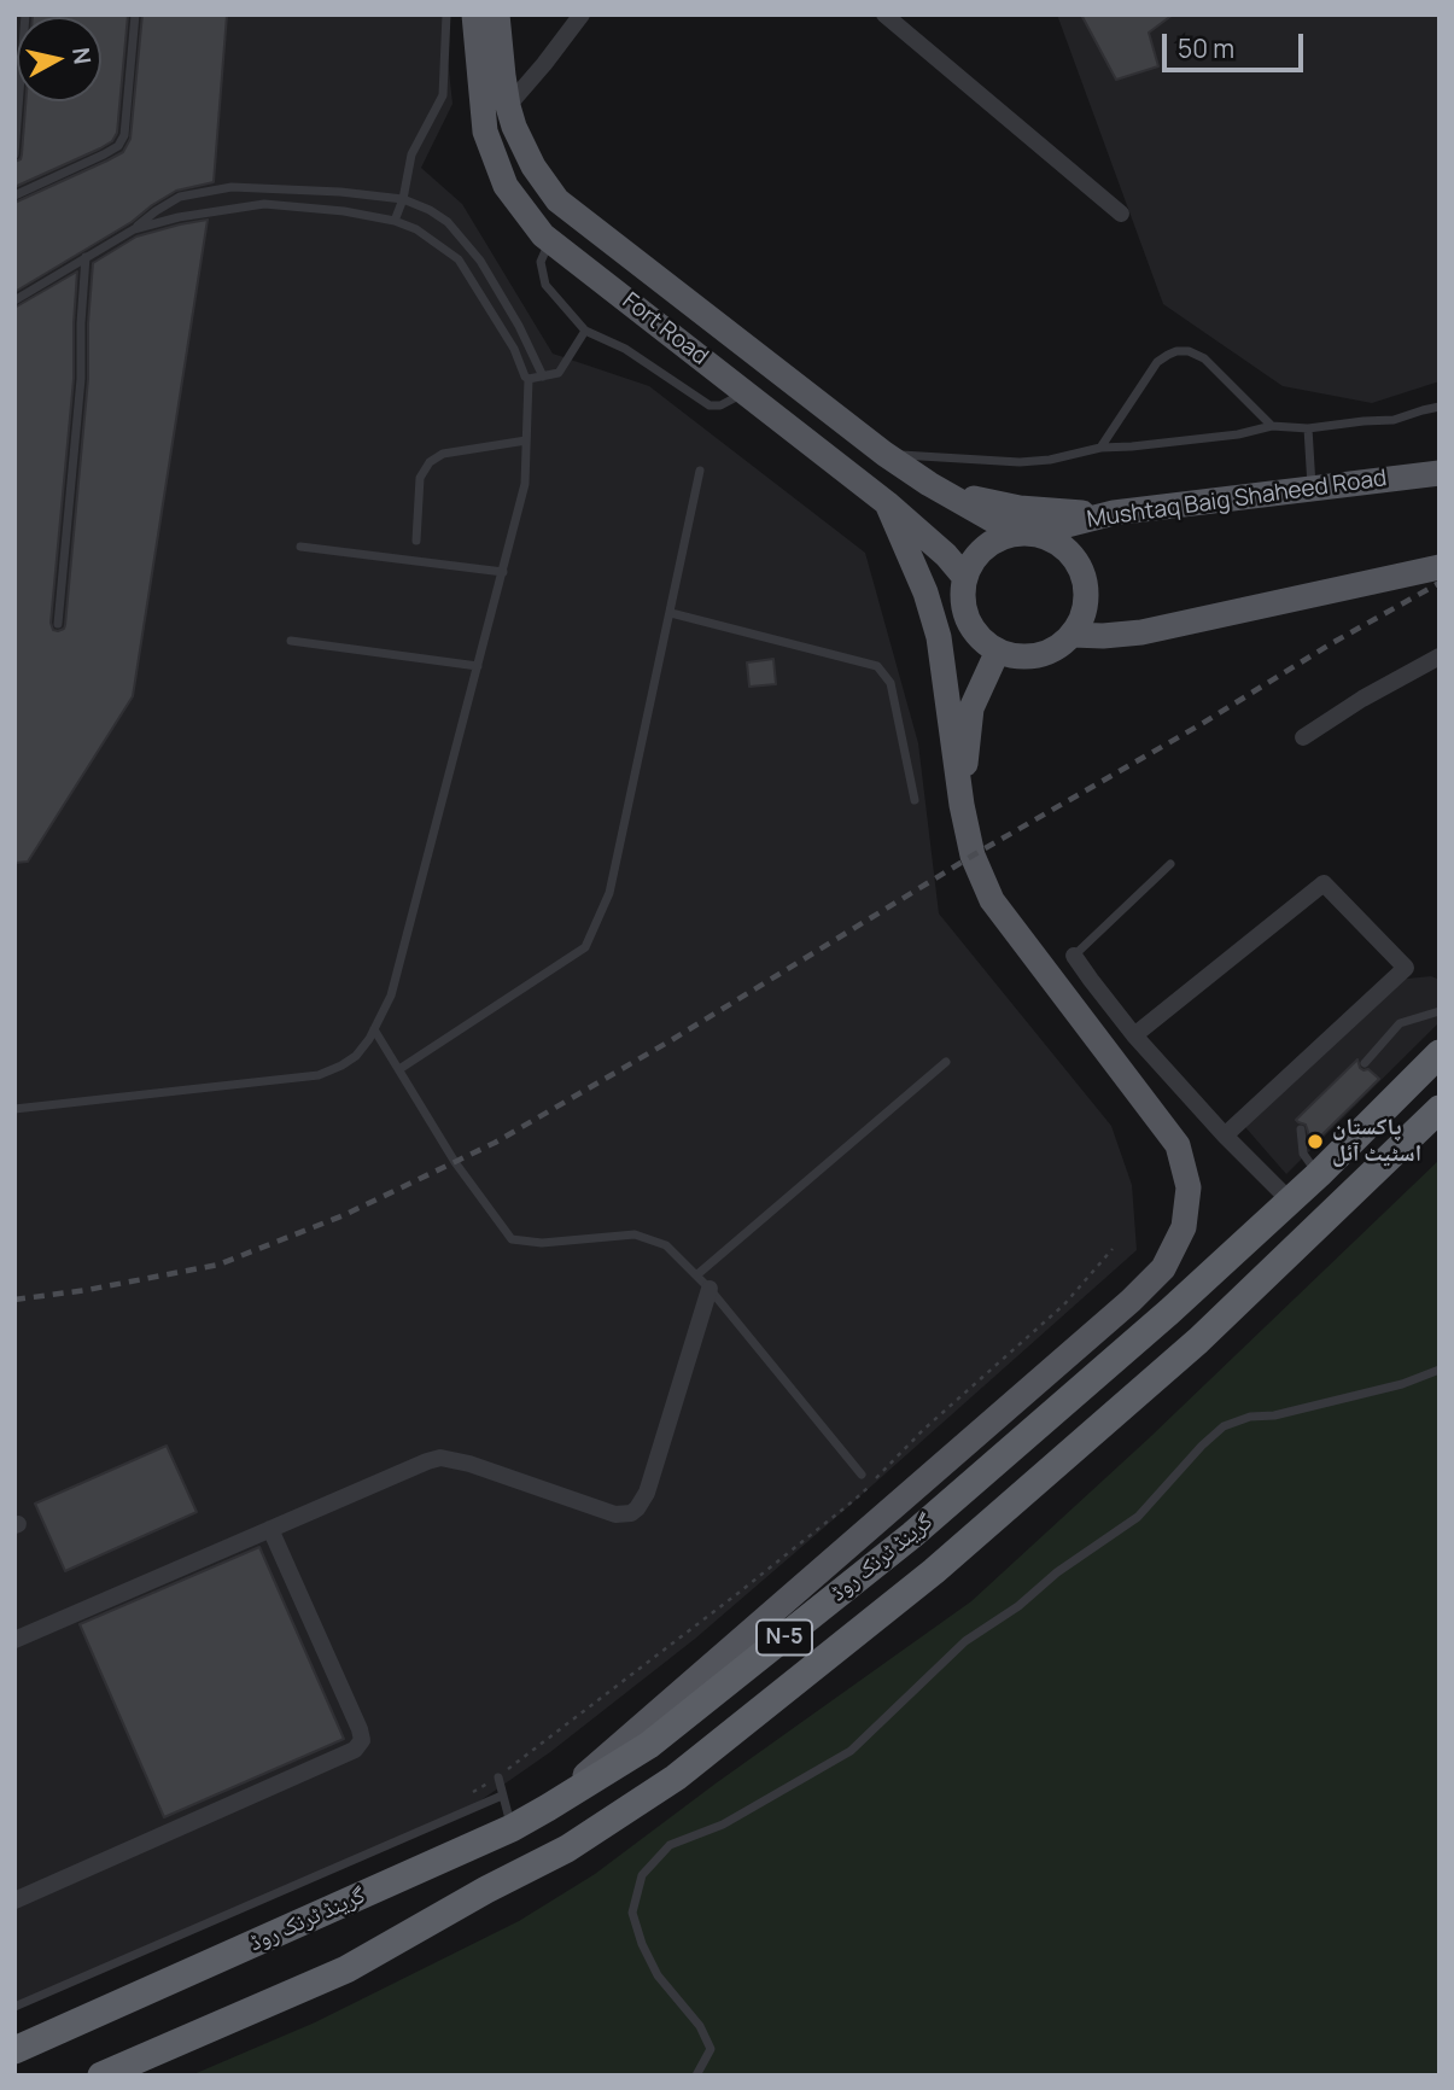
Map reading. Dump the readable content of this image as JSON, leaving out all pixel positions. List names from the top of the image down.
{
  "streets": {
    "highway": ["گرینڈ ٹرنک روڈ", "N-5"],
    "main road": ["Fort Road", "Mushtaq Baig Shaheed Road"]
  },
  "crossings": [
    ["Fort Road", "Mushtaq Baig Shaheed Road"]
  ],
  "places": ["پاکستان اسٹیٹ آئل"],
  "scale_bar": "50 m",
  "north": "right"
}
